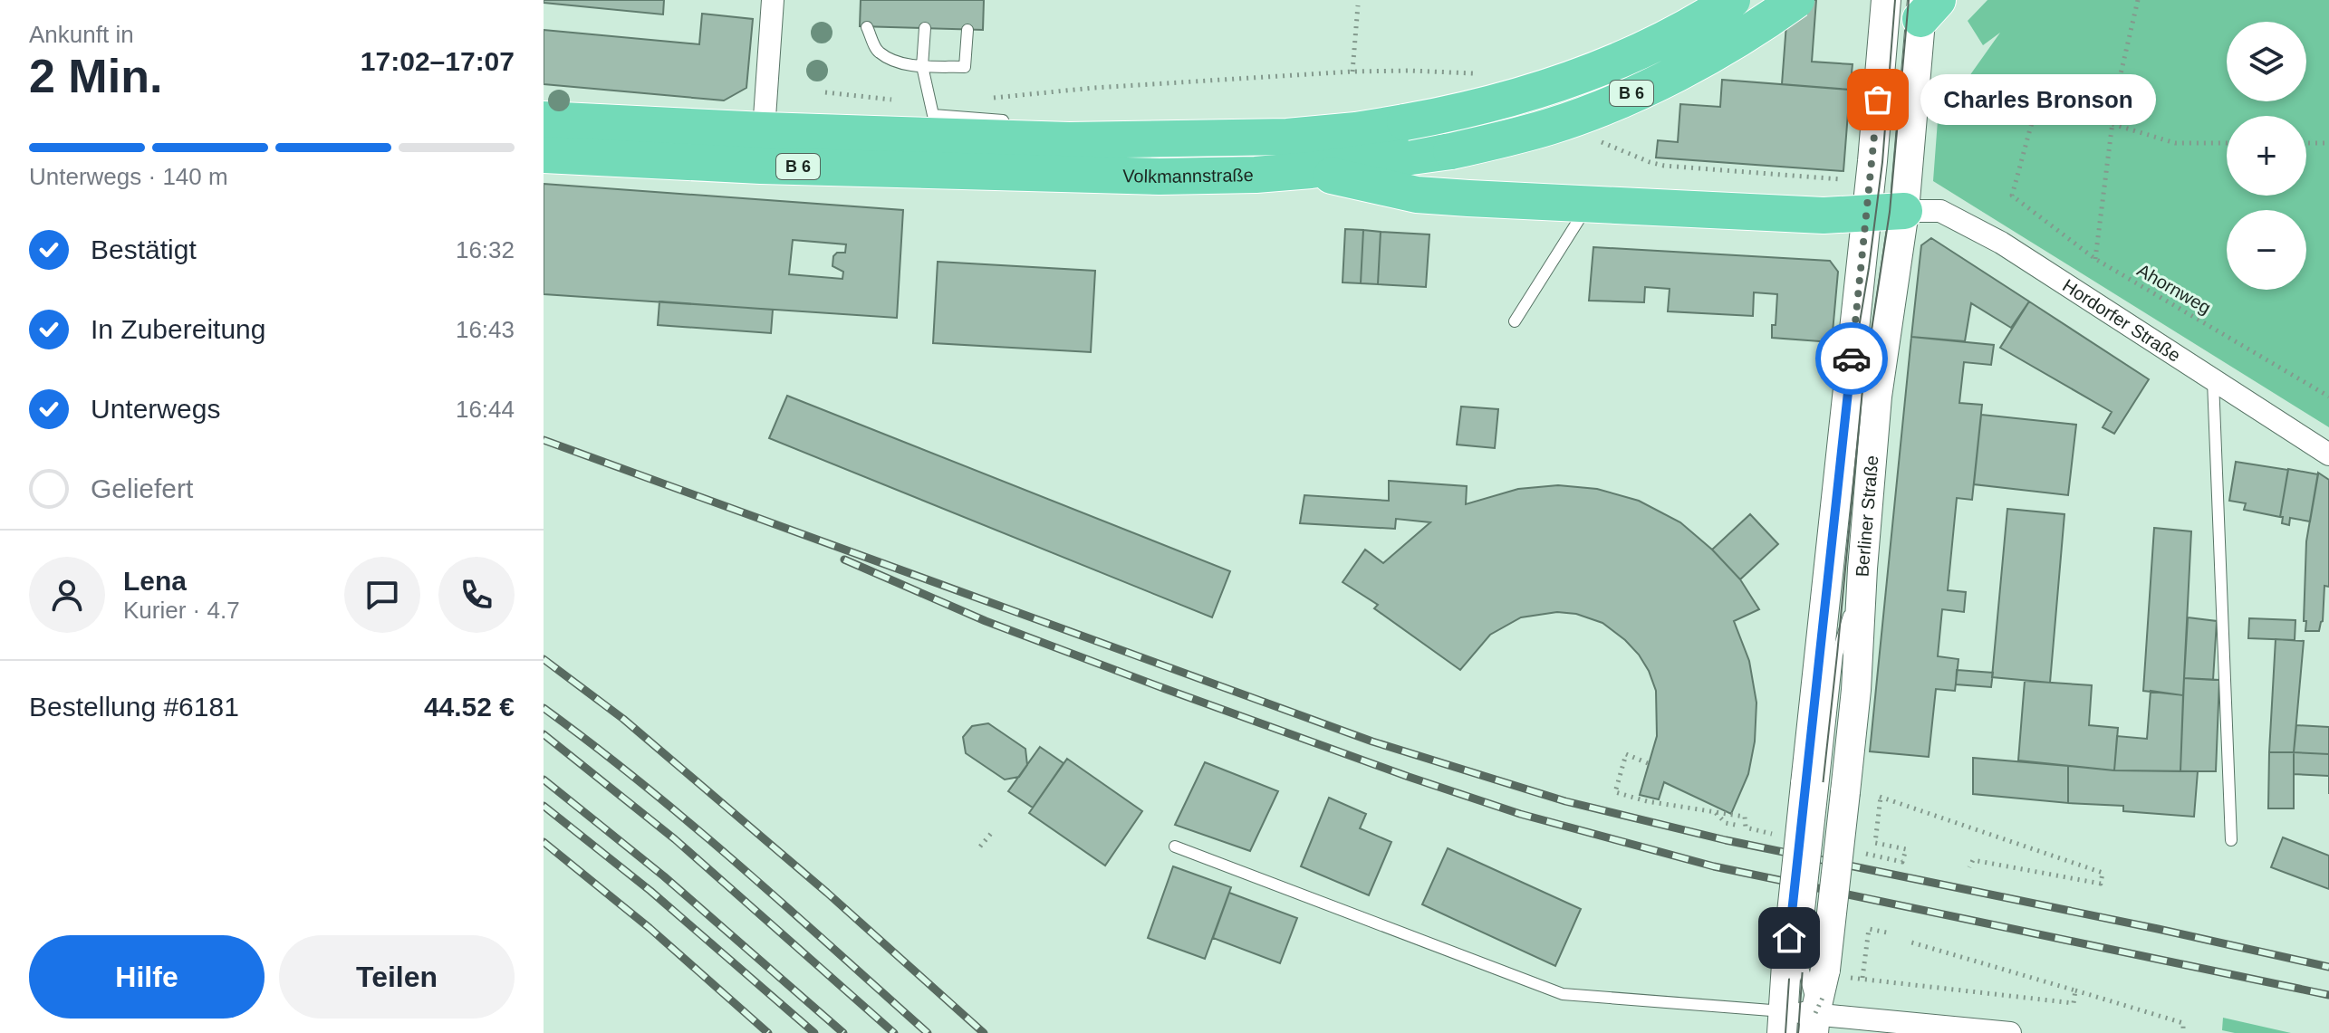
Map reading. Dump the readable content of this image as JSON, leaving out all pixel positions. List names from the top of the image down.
{
  "streets": {
    "main road": ["B 6", "Volkmannstraße"],
    "street": ["Hordorfer Straße", "Berliner Straße"],
    "path": ["Ahornweg"]
  },
  "crossings": [
    ["Hordorfer Straße", "Berliner Straße"]
  ],
  "places": ["Charles Bronson"],
  "page": {
    "heading": ["2 Min.", "Ankunft in", "17:02–17:07"],
    "panel": [
      "Lena",
      "Kurier · 4.7",
      "Bestellung #6181",
      "44.52 €"
    ],
    "map_buttons": ["+", "−"],
    "bubble": "Charles Bronson",
    "bar": "Unterwegs · 140 m",
    "list": [
      ["Bestätigt", "16:32"],
      ["In Zubereitung", "16:43"],
      ["Unterwegs", "16:44"],
      "Geliefert"
    ],
    "buttons": ["Hilfe", "Teilen"]
  }
}
